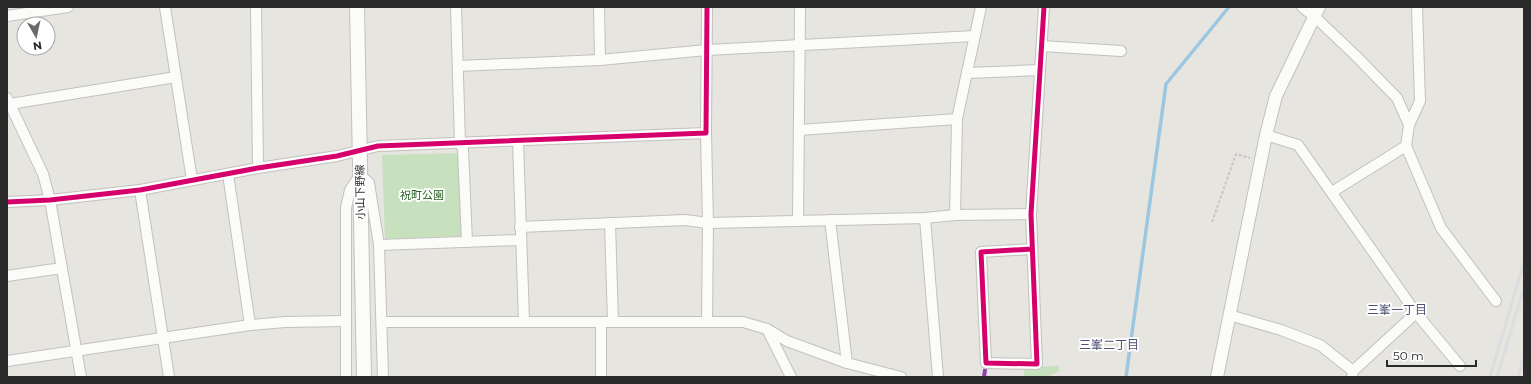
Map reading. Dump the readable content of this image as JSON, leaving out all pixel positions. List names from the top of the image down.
{
  "streets": {
    "main road": ["小山下野線"]
  },
  "districts": ["三峯一丁目", "三峯二丁目"],
  "parks": ["祝町公園"],
  "scale_bar": "50 m",
  "north": "bottom"
}
